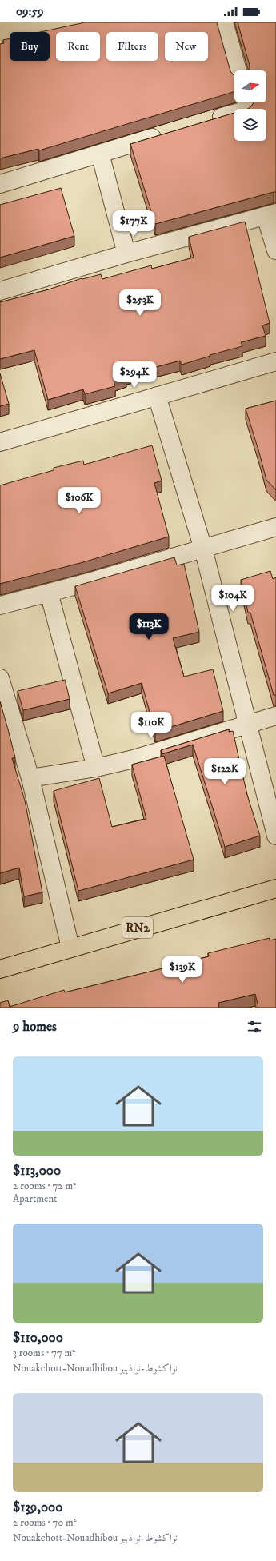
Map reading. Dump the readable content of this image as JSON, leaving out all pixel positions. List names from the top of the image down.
{
  "streets": {
    "highway": ["RN2"]
  },
  "north": "right",
  "page": {
    "status": "09:59",
    "chip": [
      "Buy",
      "Rent",
      "Filters",
      "New"
    ],
    "price": [
      "$177K",
      "$253K",
      "$294K",
      "$106K",
      "$104K",
      "$113K",
      "$110K",
      "$122K",
      "$139K"
    ],
    "heading": "9 homes",
    "list": [
      {
        "name": "$113,000",
        "note": "2 rooms · 72 m² · Apartment"
      },
      {
        "name": "$110,000",
        "note": "3 rooms · 77 m² · Nouakchott-Nouadhibou نواكشوط-نواذيبو"
      },
      {
        "name": "$139,000",
        "note": "2 rooms · 70 m² · Nouakchott-Nouadhibou نواكشوط-نواذيبو"
      }
    ]
  }
}
